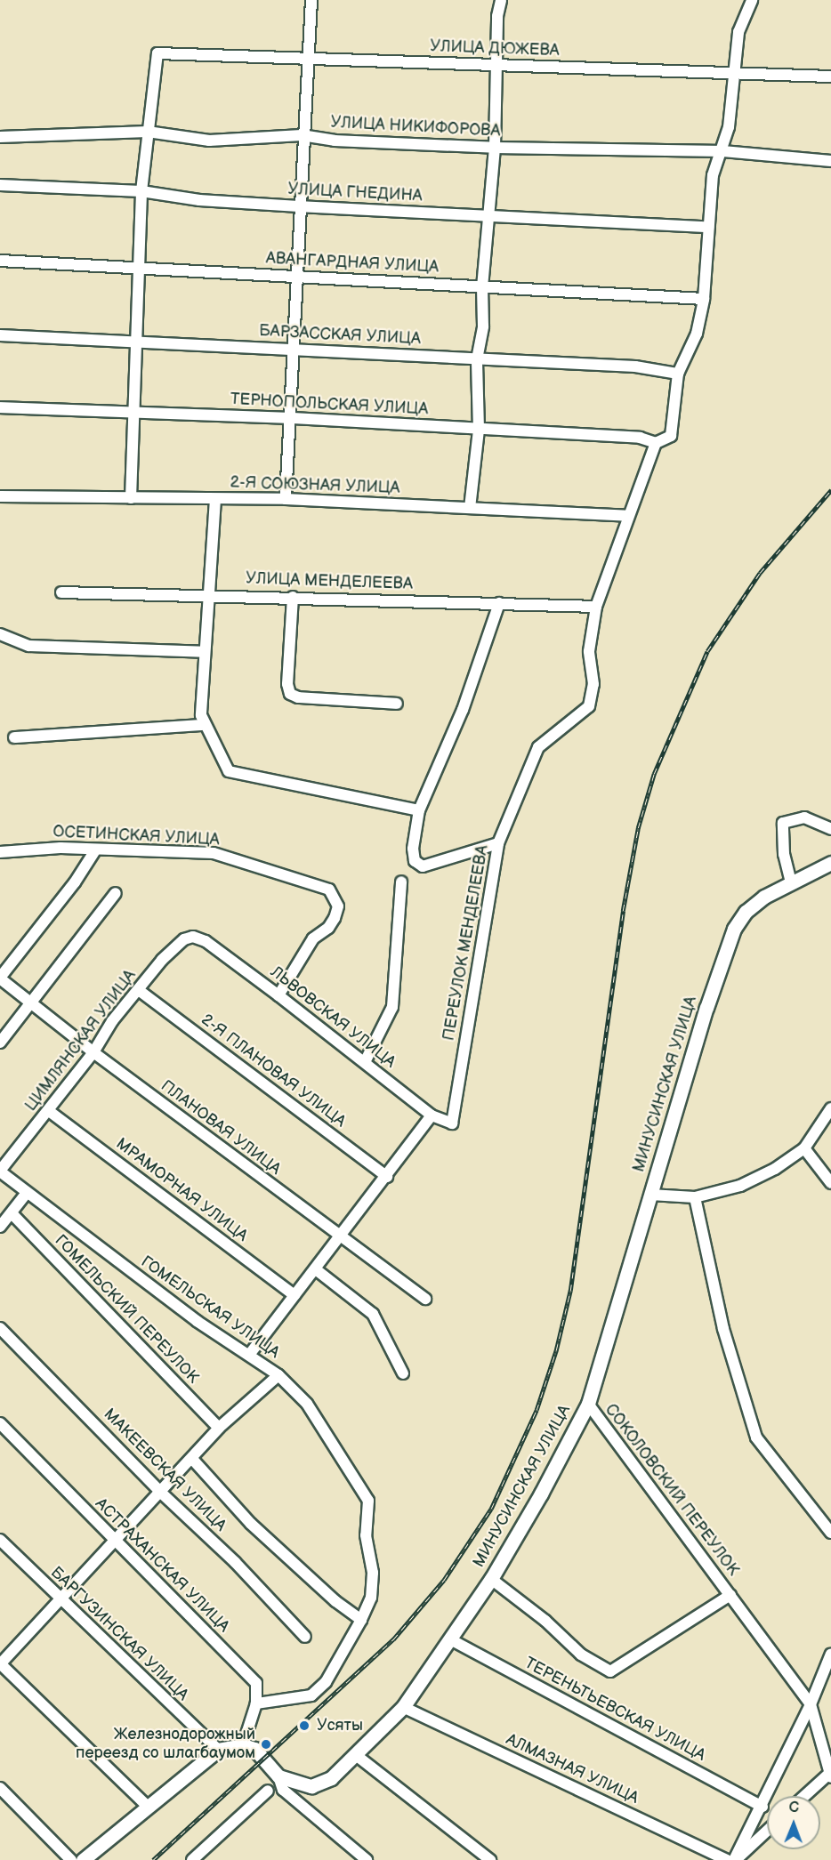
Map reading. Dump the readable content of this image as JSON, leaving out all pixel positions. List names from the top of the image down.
{
  "streets": {
    "main road": ["МИНУСИНСКАЯ УЛИЦА"],
    "street": [
      "УЛИЦА ДЮЖЕВА",
      "УЛИЦА НИКИФОРОВА",
      "УЛИЦА ГНЕДИНА",
      "АВАНГАРДНАЯ УЛИЦА",
      "БАРЗАССКАЯ УЛИЦА",
      "ТЕРНОПОЛЬСКАЯ УЛИЦА",
      "2-Я СОЮЗНАЯ УЛИЦА",
      "УЛИЦА МЕНДЕЛЕЕВА",
      "ОСЕТИНСКАЯ УЛИЦА",
      "ПЕРЕУЛОК МЕНДЕЛЕЕВА",
      "ЛЬВОВСКАЯ УЛИЦА",
      "ЦИМЛЯНСКАЯ УЛИЦА",
      "2-Я ПЛАНОВАЯ УЛИЦА",
      "ПЛАНОВАЯ УЛИЦА",
      "МРАМОРНАЯ УЛИЦА",
      "ГОМЕЛЬСКАЯ УЛИЦА",
      "ГОМЕЛЬСКИЙ ПЕРЕУЛОК",
      "МАКЕЕВСКАЯ УЛИЦА",
      "СОКОЛОВСКИЙ ПЕРЕУЛОК",
      "АСТРАХАНСКАЯ УЛИЦА",
      "БАРГУЗИНСКАЯ УЛИЦА",
      "ТЕРЕНЬТЬЕВСКАЯ УЛИЦА",
      "АЛМАЗНАЯ УЛИЦА"
    ]
  },
  "crossings": [
    ["УЛИЦА ДЮЖЕВА", "УЛИЦА НИКИФОРОВА"],
    ["УЛИЦА ДЮЖЕВА", "ПЕРЕУЛОК МЕНДЕЛЕЕВА"],
    ["УЛИЦА НИКИФОРОВА", "ПЕРЕУЛОК МЕНДЕЛЕЕВА"],
    ["УЛИЦА ГНЕДИНА", "ПЕРЕУЛОК МЕНДЕЛЕЕВА"],
    ["АВАНГАРДНАЯ УЛИЦА", "ПЕРЕУЛОК МЕНДЕЛЕЕВА"],
    ["БАРЗАССКАЯ УЛИЦА", "ПЕРЕУЛОК МЕНДЕЛЕЕВА"],
    ["ТЕРНОПОЛЬСКАЯ УЛИЦА", "ПЕРЕУЛОК МЕНДЕЛЕЕВА"],
    ["2-Я СОЮЗНАЯ УЛИЦА", "ПЕРЕУЛОК МЕНДЕЛЕЕВА"],
    ["УЛИЦА МЕНДЕЛЕЕВА", "ПЕРЕУЛОК МЕНДЕЛЕЕВА"],
    ["ОСЕТИНСКАЯ УЛИЦА", "ЛЬВОВСКАЯ УЛИЦА"],
    ["ПЕРЕУЛОК МЕНДЕЛЕЕВА", "ЛЬВОВСКАЯ УЛИЦА"],
    ["ЛЬВОВСКАЯ УЛИЦА", "ЦИМЛЯНСКАЯ УЛИЦА"],
    ["ЦИМЛЯНСКАЯ УЛИЦА", "2-Я ПЛАНОВАЯ УЛИЦА"],
    ["ЦИМЛЯНСКАЯ УЛИЦА", "ПЛАНОВАЯ УЛИЦА"],
    ["ЦИМЛЯНСКАЯ УЛИЦА", "МРАМОРНАЯ УЛИЦА"],
    ["ЦИМЛЯНСКАЯ УЛИЦА", "ГОМЕЛЬСКАЯ УЛИЦА"],
    ["МИНУСИНСКАЯ УЛИЦА", "СОКОЛОВСКИЙ ПЕРЕУЛОК"],
    ["МИНУСИНСКАЯ УЛИЦА", "ТЕРЕНЬТЬЕВСКАЯ УЛИЦА"],
    ["МИНУСИНСКАЯ УЛИЦА", "АЛМАЗНАЯ УЛИЦА"]
  ],
  "places": ["Усяты", "Железнодорожный переезд со шлагбаумом"],
  "north": "top"
}
